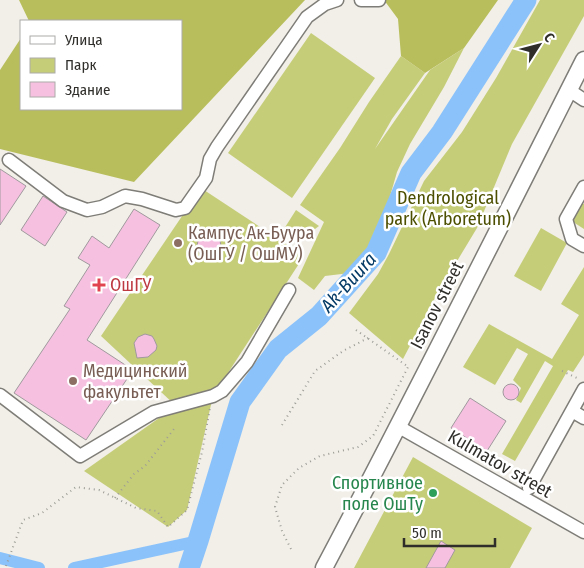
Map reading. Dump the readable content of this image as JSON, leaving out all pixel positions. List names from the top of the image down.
{
  "streets": {
    "main road": ["Isanov street"],
    "street": ["Kulmatov street"]
  },
  "crossings": [
    ["Isanov street", "Kulmatov street"]
  ],
  "water": ["Ak-Buura"],
  "parks": ["Dendrological park (Arboretum)"],
  "places": {
    "other": ["Кампус Ак-Буура (ОшГУ / ОшМУ)", "Медицинский факультет", "Спортивное поле ОшТу"],
    "health": ["ОшГУ"]
  },
  "legend": ["Улица", "Парк", "Здание"],
  "scale_bar": "50 m",
  "north": "top right"
}
